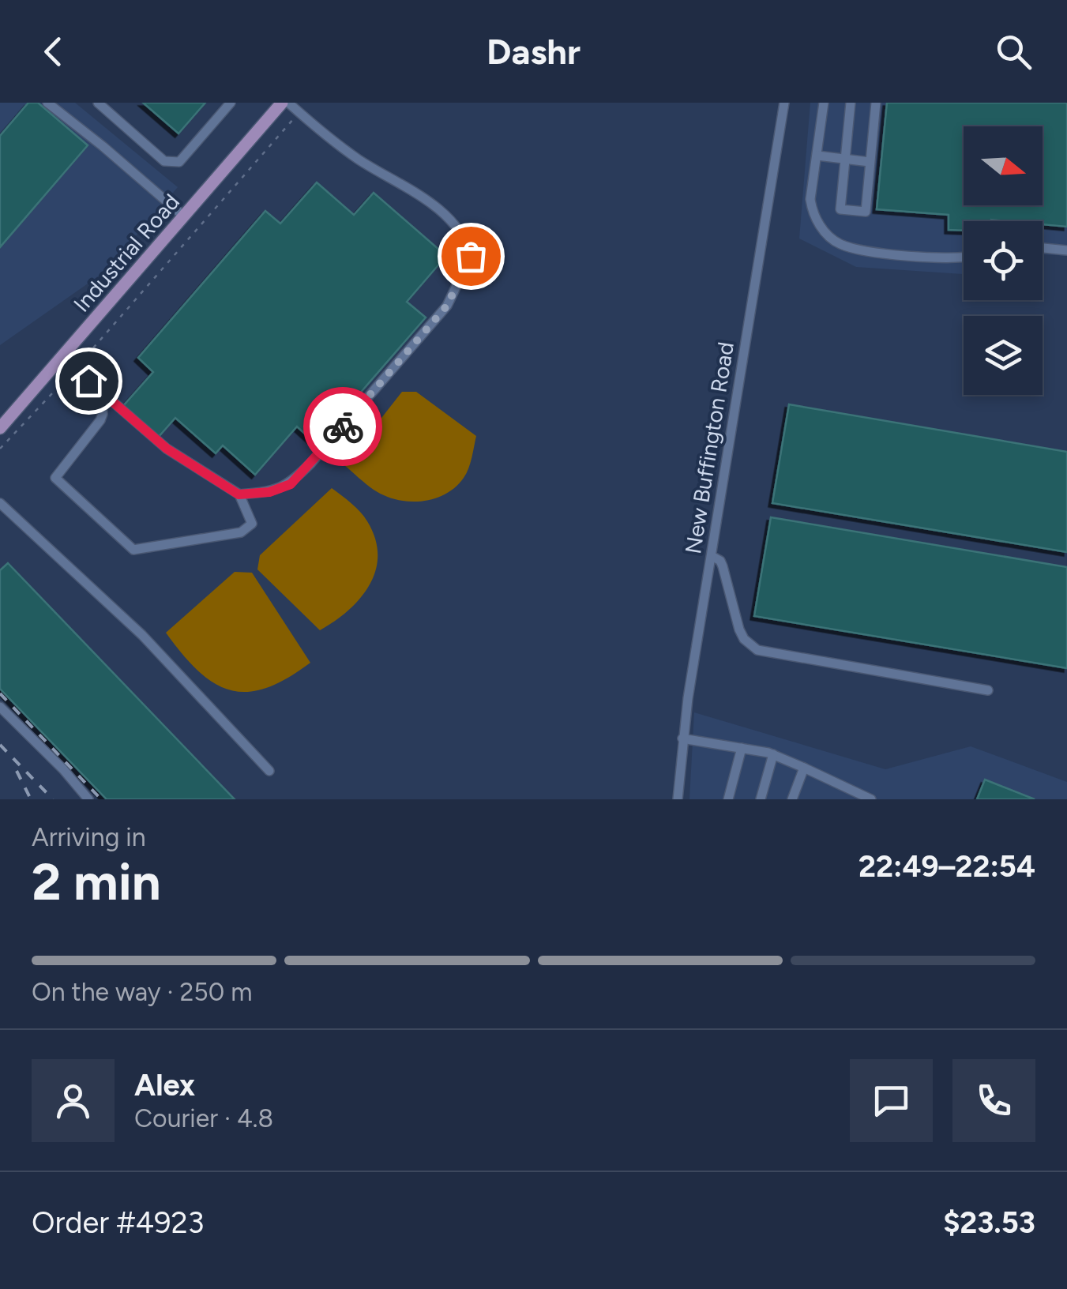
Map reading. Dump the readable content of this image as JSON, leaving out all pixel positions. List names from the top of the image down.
{
  "streets": {
    "main road": ["Industrial Road"],
    "street": ["New Buffington Road"]
  },
  "north": "right",
  "page": {
    "header": "Dashr",
    "heading": ["2 min", "Arriving in", "22:49–22:54"],
    "panel": [
      "Alex",
      "Courier · 4.8",
      "Order #4923",
      "$23.53"
    ],
    "bar": "On the way · 250 m"
  }
}
